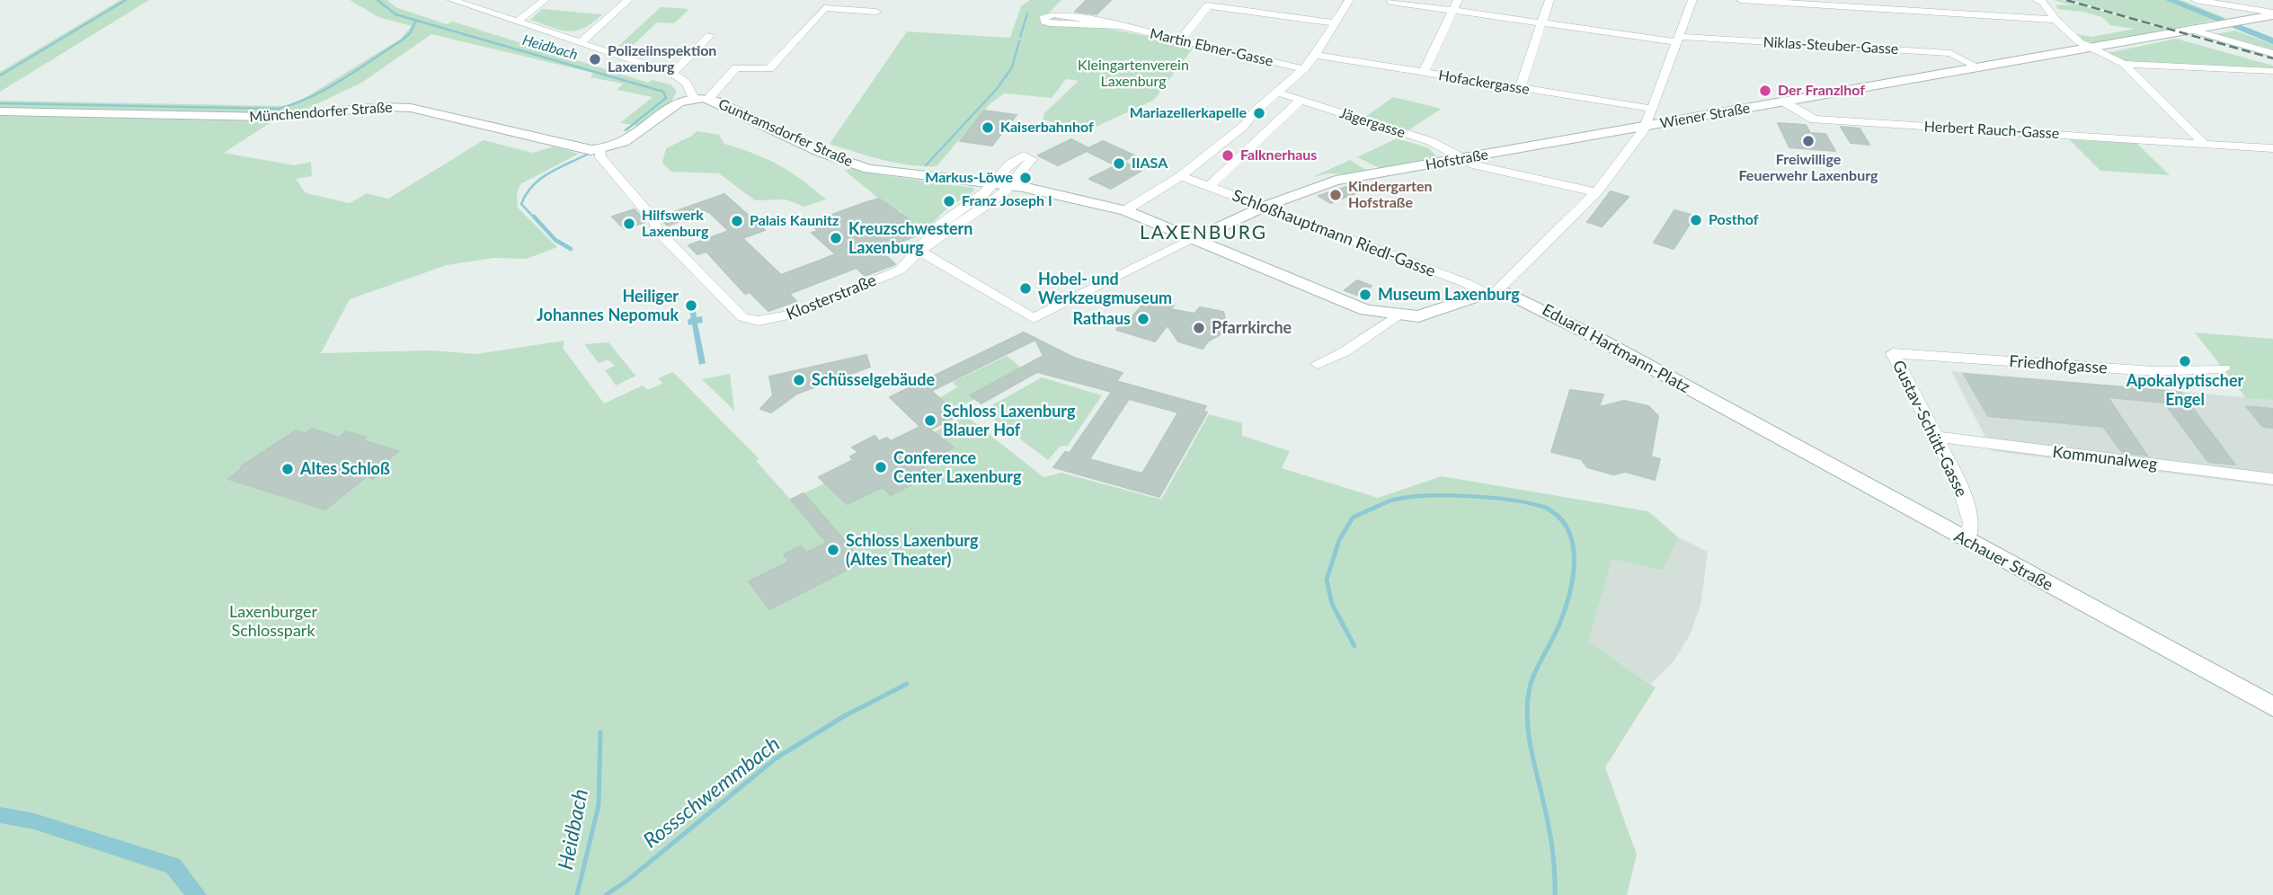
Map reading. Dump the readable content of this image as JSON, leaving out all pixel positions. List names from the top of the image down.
{
  "streets": {
    "main road": [
      "Münchendorfer Straße",
      "Wiener Straße",
      "Guntramsdorfer Straße",
      "Hofstraße",
      "Eduard Hartmann-Platz",
      "Achauer Straße"
    ],
    "street": [
      "Niklas-Steuber-Gasse",
      "Martin Ebner-Gasse",
      "Hofackergasse",
      "Jägergasse",
      "Herbert Rauch-Gasse",
      "Schloßhauptmann Riedl-Gasse",
      "Klosterstraße",
      "Friedhofgasse",
      "Gustav-Schütt-Gasse",
      "Kommunalweg"
    ]
  },
  "crossings": [
    ["Niklas-Steuber-Gasse", "Wiener Straße"],
    ["Münchendorfer Straße", "Klosterstraße"],
    ["Wiener Straße", "Jägergasse"],
    ["Wiener Straße", "Herbert Rauch-Gasse"],
    ["Wiener Straße", "Guntramsdorfer Straße"],
    ["Wiener Straße", "Hofstraße"],
    ["Wiener Straße", "Schloßhauptmann Riedl-Gasse"],
    ["Wiener Straße", "Eduard Hartmann-Platz"],
    ["Jägergasse", "Hofstraße"],
    ["Guntramsdorfer Straße", "Hofstraße"],
    ["Hofstraße", "Schloßhauptmann Riedl-Gasse"],
    ["Hofstraße", "Klosterstraße"],
    ["Schloßhauptmann Riedl-Gasse", "Eduard Hartmann-Platz"],
    ["Eduard Hartmann-Platz", "Achauer Straße"],
    ["Friedhofgasse", "Gustav-Schütt-Gasse"],
    ["Gustav-Schütt-Gasse", "Kommunalweg"],
    ["Gustav-Schütt-Gasse", "Achauer Straße"]
  ],
  "districts": ["LAXENBURG"],
  "water": ["Heidbach", "Rossschwemmbach"],
  "parks": ["Kleingartenverein Laxenburg", "Laxenburger Schlosspark"],
  "places": [
    "Polizeiinspektion Laxenburg",
    "Der Franzlhof",
    "Mariazellerkapelle",
    "Kaiserbahnhof",
    "Freiwillige Feuerwehr Laxenburg",
    "Falknerhaus",
    "IIASA",
    "Markus-Löwe",
    "Kindergarten Hofstraße",
    "Franz Joseph I",
    "Posthof",
    "Palais Kaunitz",
    "Hilfswerk Laxenburg",
    "Kreuzschwestern Laxenburg",
    "Hobel- und Werkzeugmuseum",
    "Museum Laxenburg",
    "Heiliger Johannes Nepomuk",
    "Rathaus",
    "Pfarrkirche",
    "Apokalyptischer Engel",
    "Schüsselgebäude",
    "Schloss Laxenburg Blauer Hof",
    "Conference Center Laxenburg",
    "Altes Schloß",
    "Schloss Laxenburg (Altes Theater)"
  ]
}
